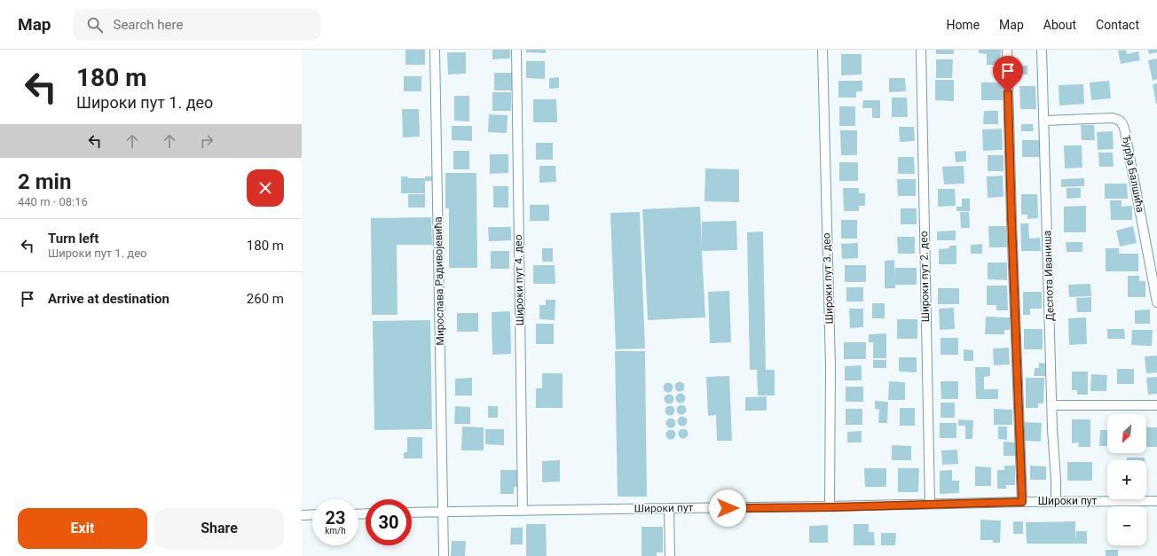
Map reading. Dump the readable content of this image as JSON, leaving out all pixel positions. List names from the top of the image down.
{
  "streets": {
    "street": [
      "Ђурђа Балшића",
      "Деспота Иваниша",
      "Широки пут 2. део",
      "Широки пут 3. део",
      "Широки пут 4. део",
      "Мирослава Радивојевића",
      "Широки пут"
    ]
  },
  "crossings": [
    ["Ђурђа Балшића", "Деспота Иваниша"],
    ["Деспота Иваниша", "Широки пут"],
    ["Широки пут 2. део", "Широки пут"],
    ["Широки пут 3. део", "Широки пут"],
    ["Широки пут 4. део", "Широки пут"],
    ["Мирослава Радивојевића", "Широки пут"]
  ],
  "north": "bottom left",
  "page": {
    "header": "Map",
    "search": "Search here",
    "nav": [
      "Home",
      "Map",
      "About",
      "Contact"
    ],
    "turn": ["180 m", "Широки пут 1. део"],
    "heading": ["2 min", "440 m · 08:16"],
    "list": [
      {
        "name": "Turn left",
        "note": "Широки пут 1. део",
        "value": "180 m"
      },
      {
        "name": "Arrive at destination",
        "value": "260 m"
      }
    ],
    "map_buttons": ["+", "−"],
    "speed": "23 km/h",
    "limit": "30",
    "buttons": ["Exit", "Share"]
  }
}
